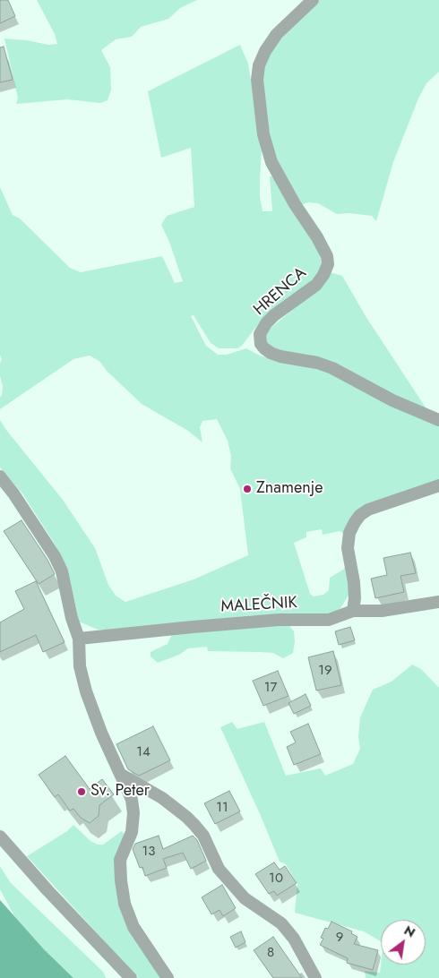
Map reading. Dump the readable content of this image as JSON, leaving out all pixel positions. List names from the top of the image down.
{
  "streets": {
    "street": ["HRENCA", "MALEČNIK"]
  },
  "places": ["Znamenje", "Sv. Peter"],
  "house_numbers": [
    "19",
    "17",
    "14",
    "11",
    "13",
    "10",
    "9",
    "8"
  ],
  "north": "top right"
}
